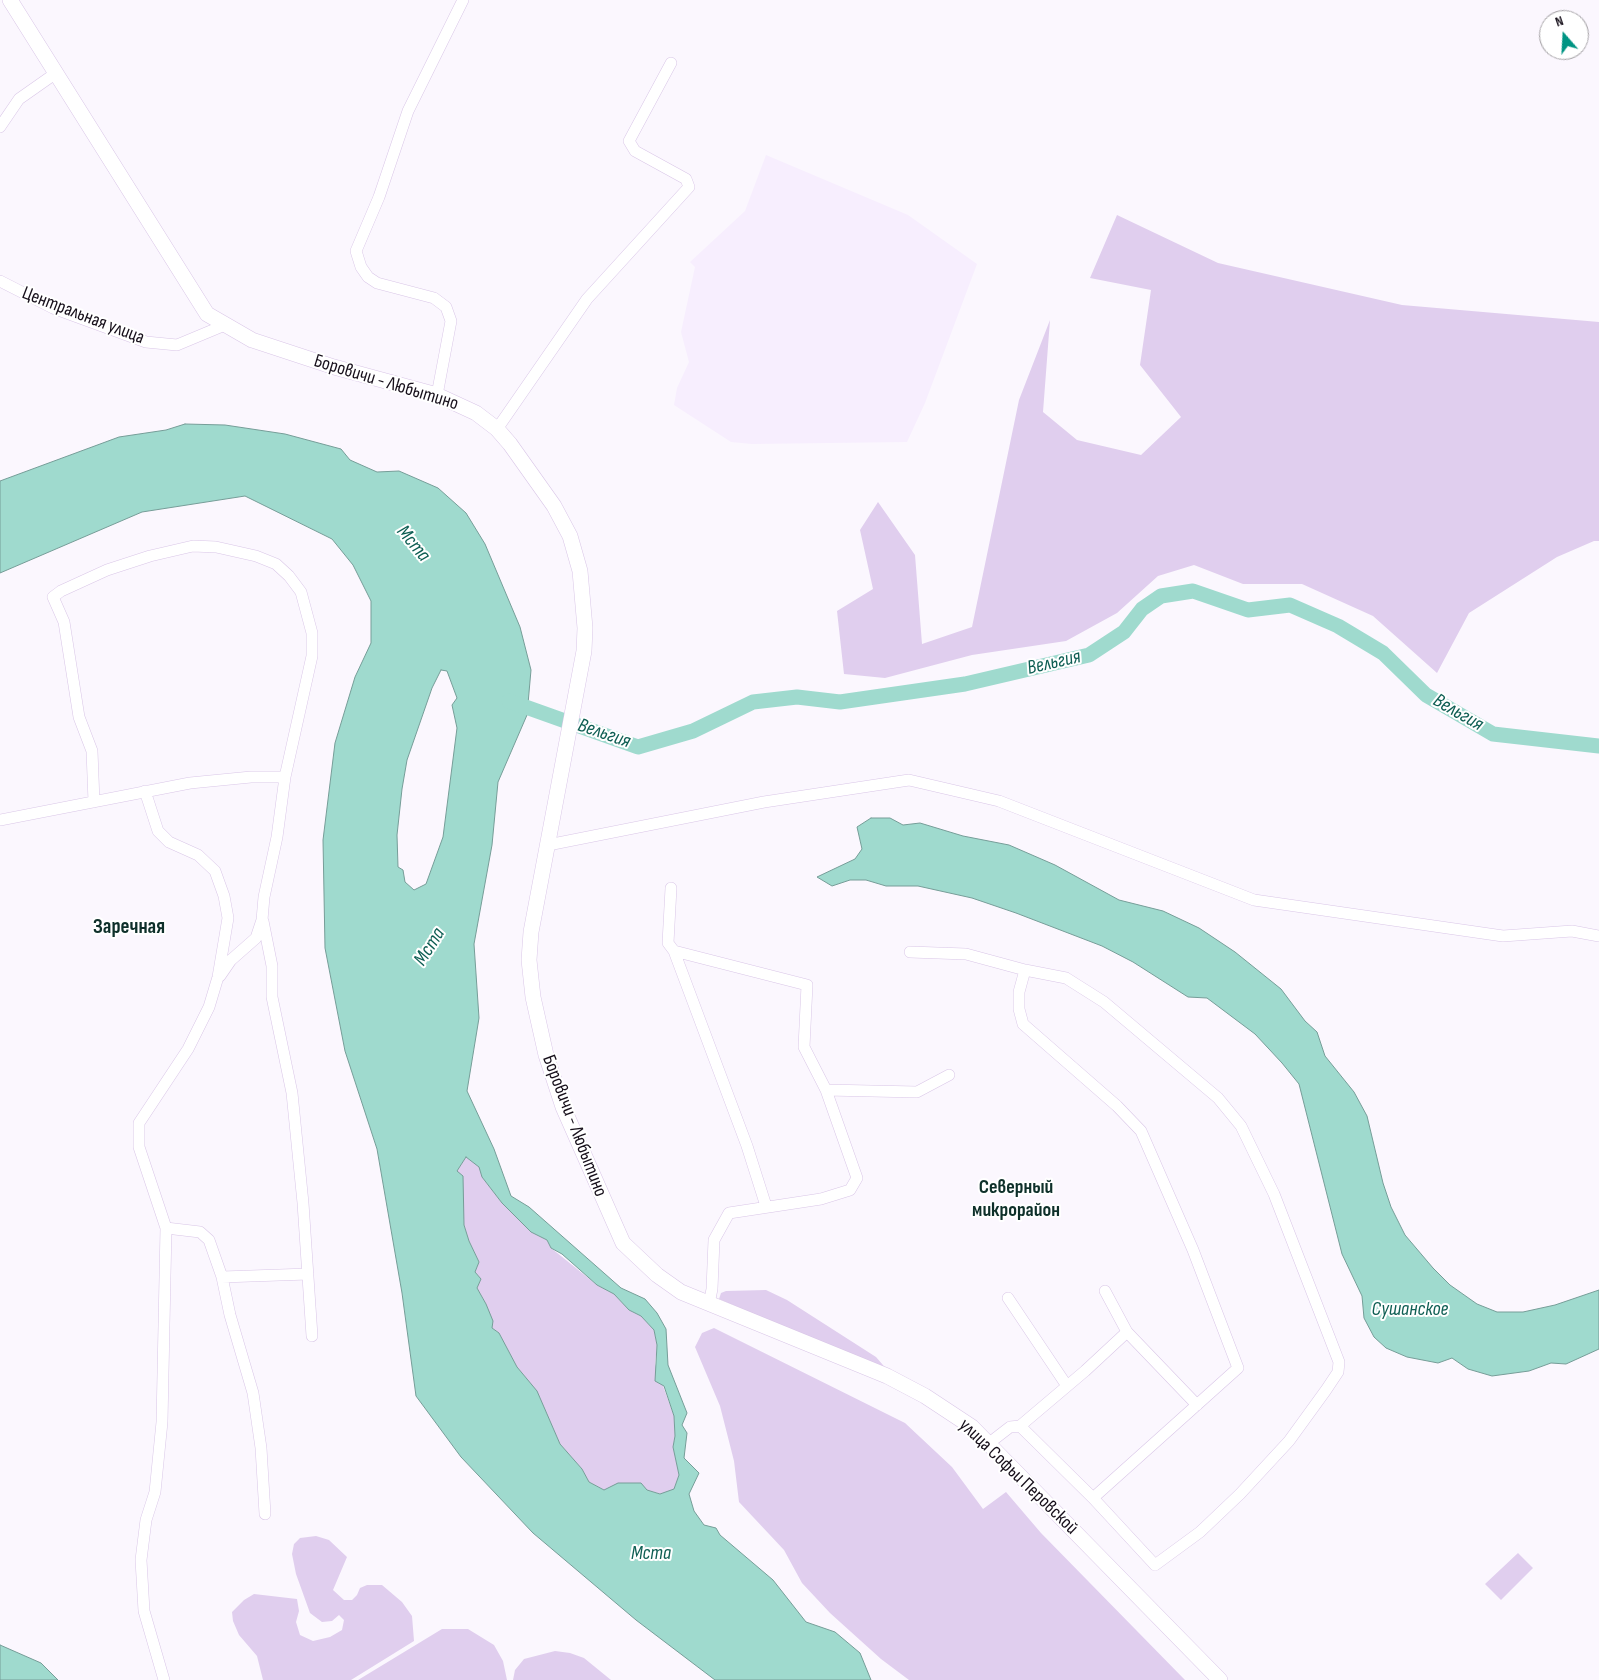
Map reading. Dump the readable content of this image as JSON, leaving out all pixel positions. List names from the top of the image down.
{
  "streets": {
    "main road": ["Боровичи - Любытино", "улица Софьи Перовской"],
    "street": ["Центральная улица"]
  },
  "crossings": [
    ["Центральная улица", "Боровичи - Любытино"],
    ["Боровичи - Любытино", "улица Софьи Перовской"]
  ],
  "districts": ["Заречная", "Северный микрорайон"],
  "water": ["Мста", "Вельгия", "Сушанское"],
  "north": "top"
}
